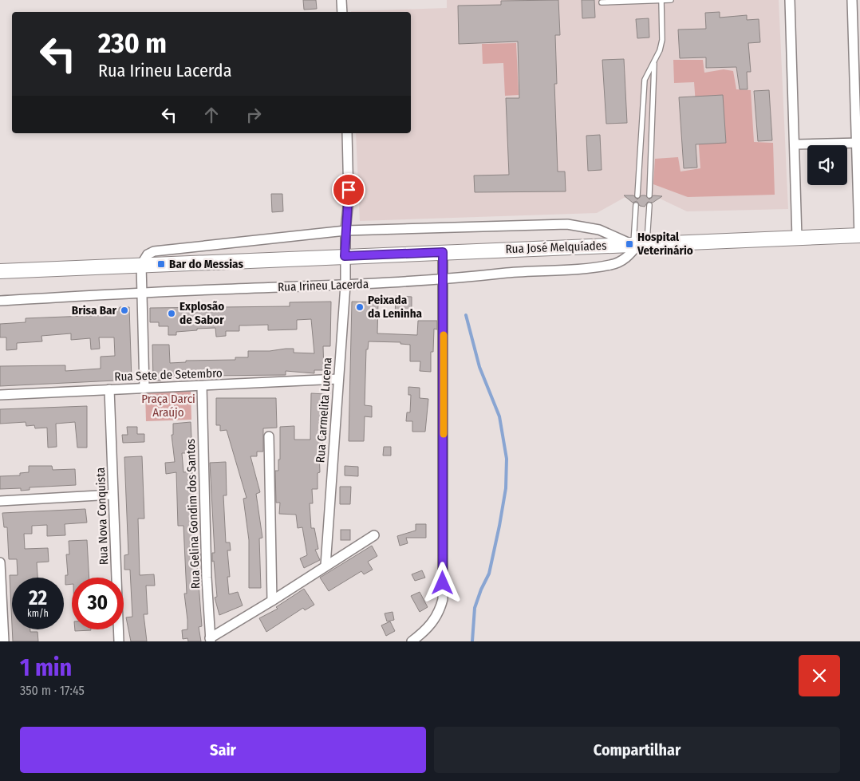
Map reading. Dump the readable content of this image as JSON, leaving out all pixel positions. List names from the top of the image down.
{
  "streets": {
    "main road": ["Rua José Melquíades"],
    "street": [
      "Rua Irineu Lacerda",
      "Rua Sete de Setembro",
      "Rua Carmelita Lucena",
      "Rua Gelina Gondim dos Santos",
      "Rua Nova Conquista"
    ]
  },
  "crossings": [
    ["Rua José Melquíades", "Rua Irineu Lacerda"],
    ["Rua Irineu Lacerda", "Rua Carmelita Lucena"],
    ["Rua Sete de Setembro", "Rua Carmelita Lucena"],
    ["Rua Sete de Setembro", "Rua Gelina Gondim dos Santos"],
    ["Rua Sete de Setembro", "Rua Nova Conquista"]
  ],
  "parks": ["Praça Darci Araújo"],
  "places": {
    "transit": ["Hospital Veterinário", "Bar do Messias"],
    "other": ["Peixada da Leninha", "Brisa Bar", "Explosão de Sabor"]
  },
  "page": {
    "turn": ["230 m", "Rua Irineu Lacerda"],
    "speed": "22 km/h",
    "limit": "30",
    "heading": ["1 min", "350 m · 17:45"],
    "buttons": ["Sair", "Compartilhar"]
  }
}
